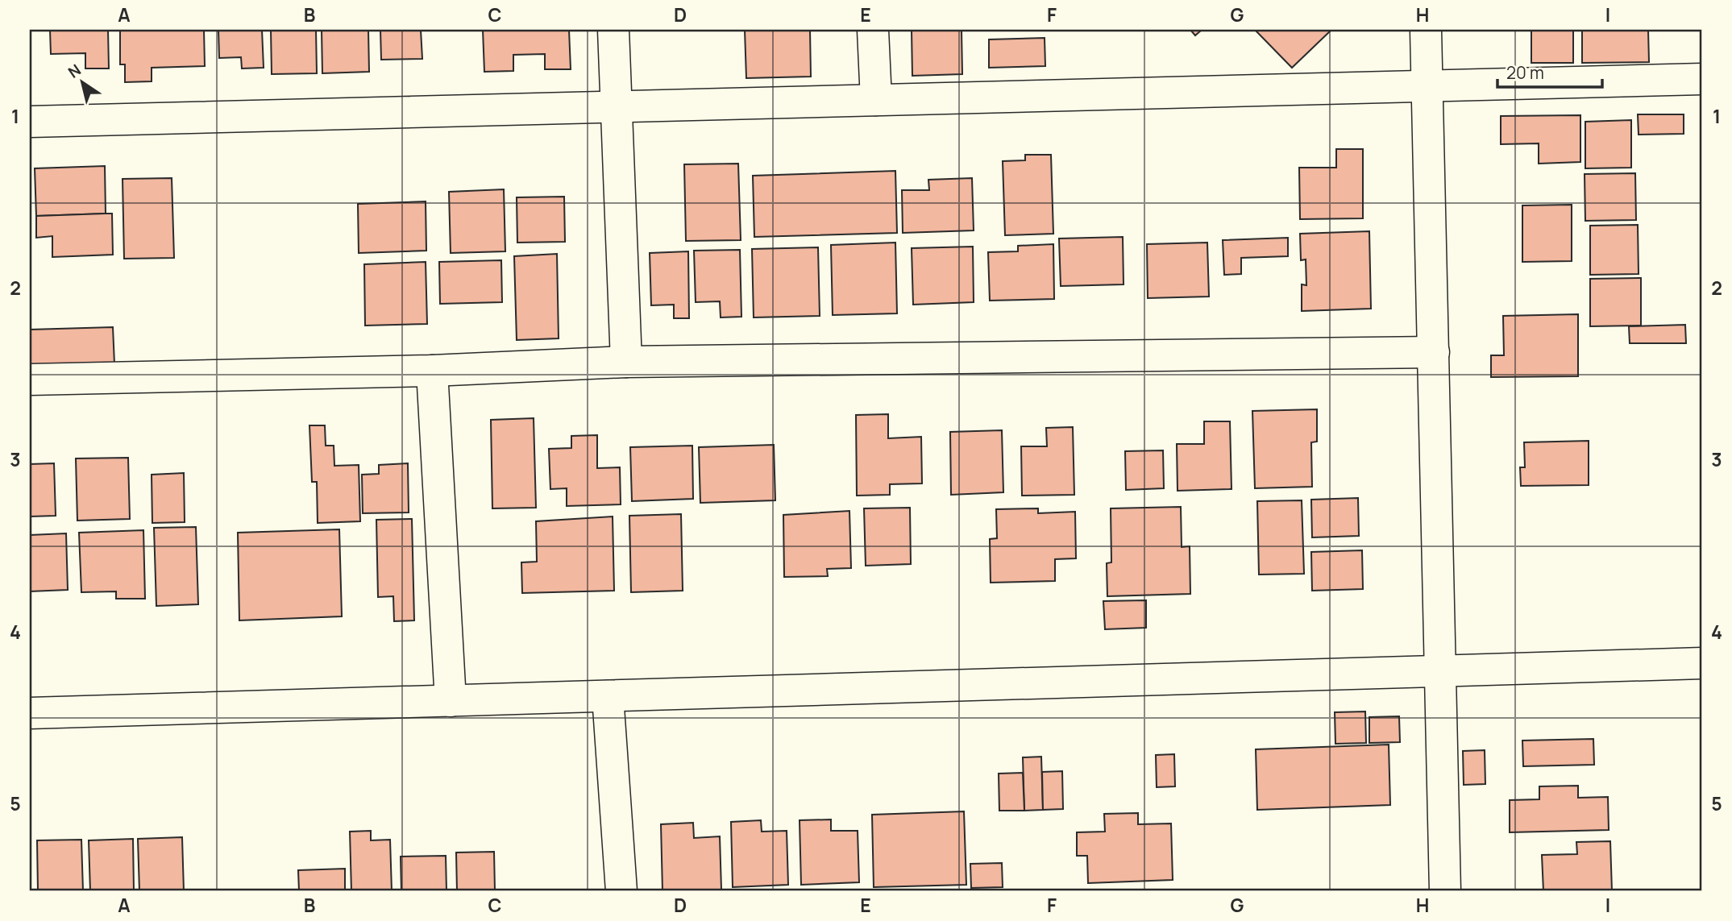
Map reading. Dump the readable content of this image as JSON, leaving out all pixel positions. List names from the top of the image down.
{
  "scale_bar": "20 m",
  "north": "top left",
  "grid": {
    "columns": [
      "A",
      "B",
      "C",
      "D",
      "E",
      "F",
      "G",
      "H",
      "I"
    ],
    "rows": [
      "1",
      "2",
      "3",
      "4",
      "5"
    ]
  }
}
